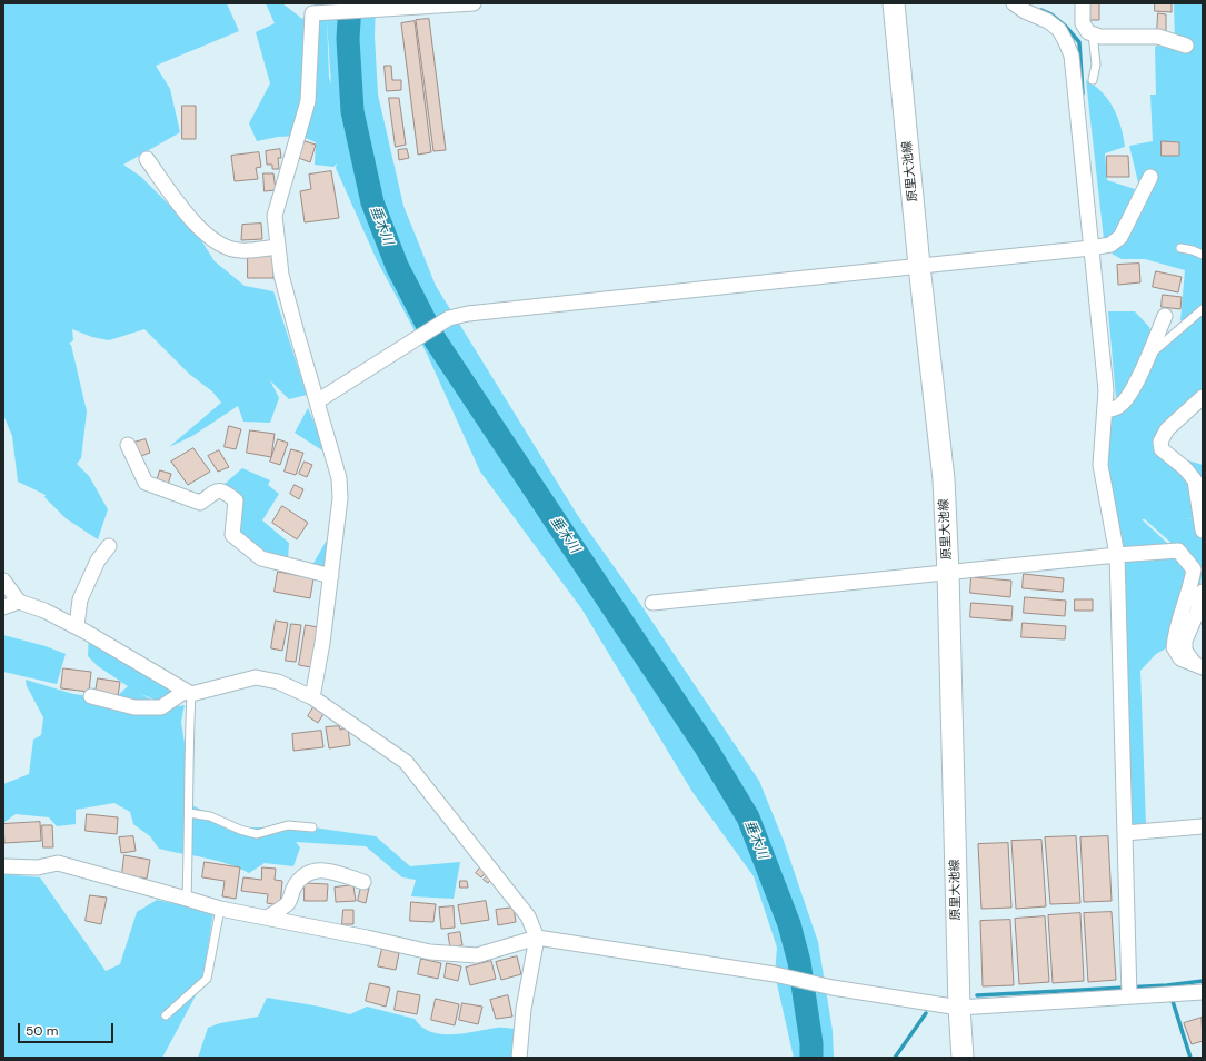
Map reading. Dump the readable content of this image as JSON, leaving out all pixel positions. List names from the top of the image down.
{
  "streets": {
    "main road": ["原里大池線"]
  },
  "water": ["垂木川"],
  "scale_bar": "50 m"
}
